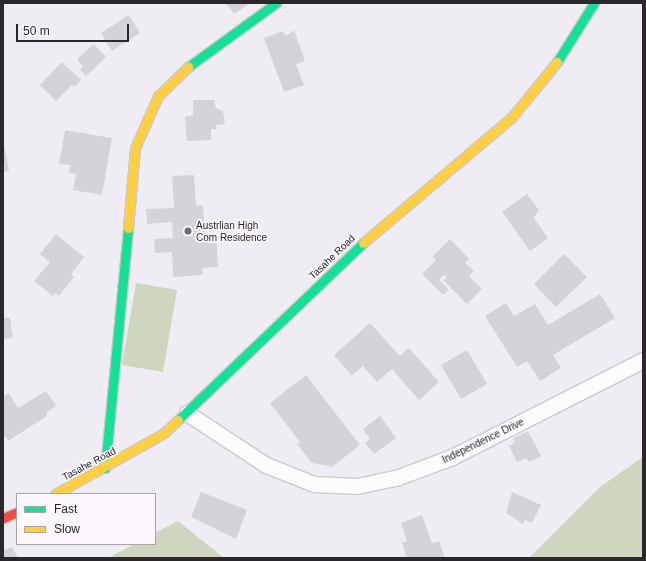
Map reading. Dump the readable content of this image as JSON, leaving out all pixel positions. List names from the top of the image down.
{
  "streets": {
    "street": ["Tasahe Road", "Independence Drive"]
  },
  "crossings": [
    ["Tasahe Road", "Independence Drive"]
  ],
  "places": ["Austrlian High Com Residence"],
  "legend": ["Fast", "Slow"],
  "scale_bar": "50 m"
}
